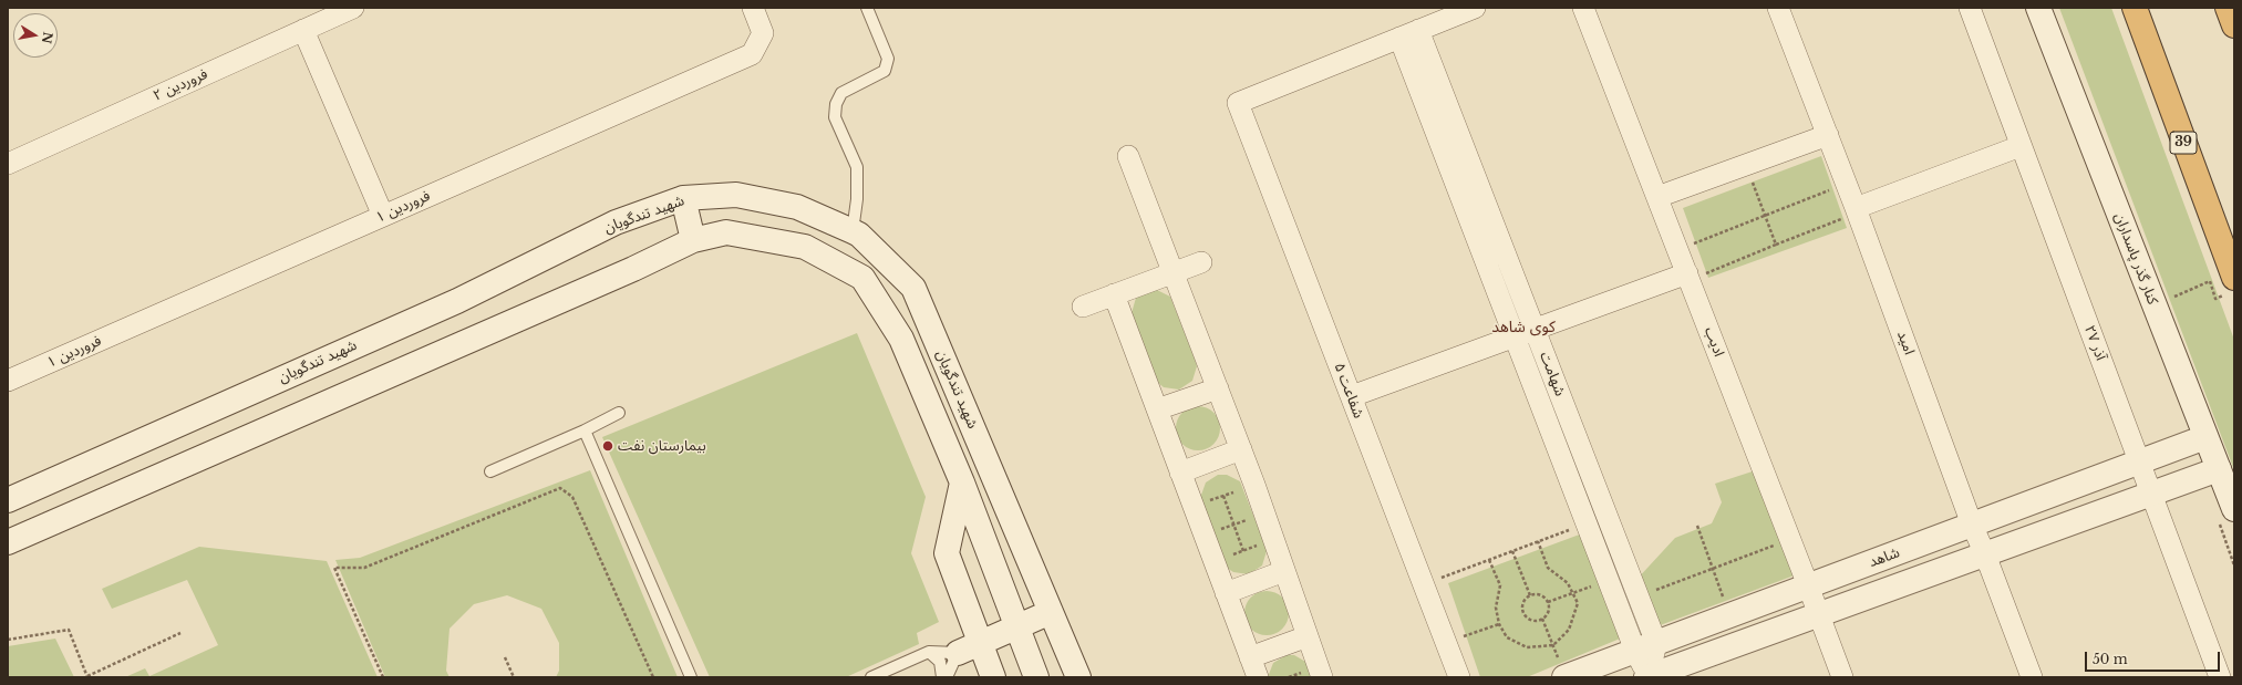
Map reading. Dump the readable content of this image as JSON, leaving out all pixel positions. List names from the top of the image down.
{
  "streets": {
    "highway": ["39"],
    "main road": ["شهید تندگویان", "کنار گذر پاسداران", "شاهد"],
    "street": [
      "فروردین ۲",
      "فروردین ۱",
      "ادیب",
      "امید",
      "آذر ۲۷",
      "شهامت",
      "شفاعت ۵"
    ]
  },
  "crossings": [
    ["کنار گذر پاسداران", "شاهد"],
    ["ادیب", "شاهد"],
    ["امید", "شاهد"],
    ["آذر ۲۷", "شاهد"],
    ["شهامت", "شفاعت ۵"],
    ["شهامت", "شاهد"]
  ],
  "districts": ["کوی شاهد"],
  "places": ["بیمارستان نفت"],
  "scale_bar": "50 m",
  "north": "right"
}
